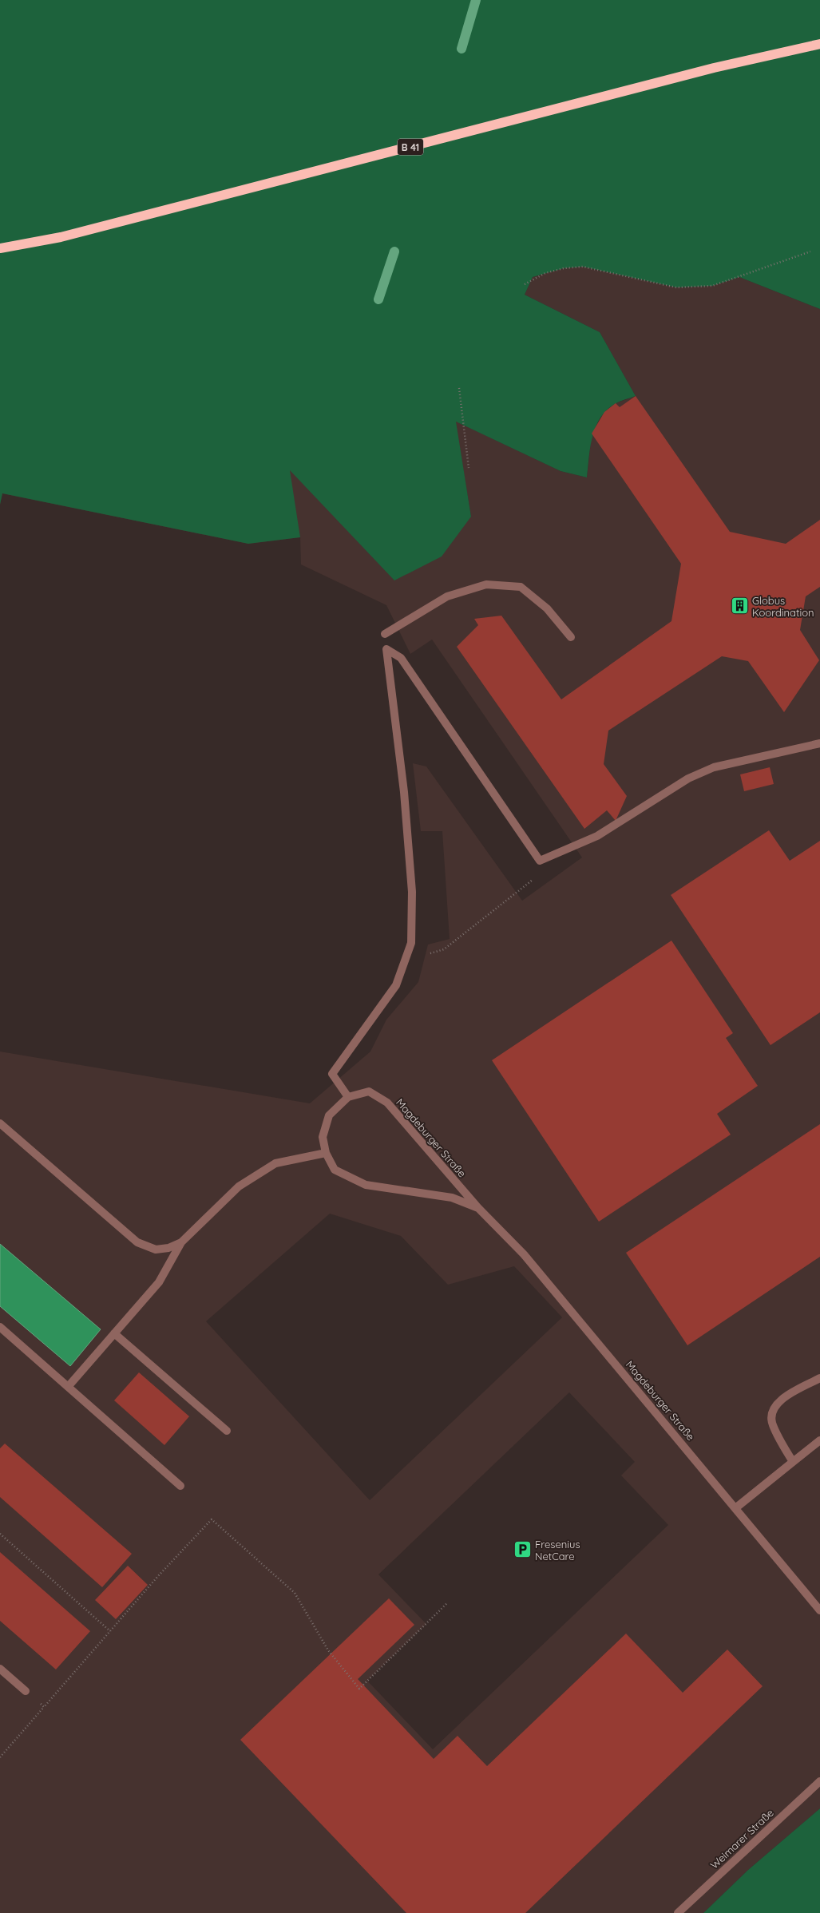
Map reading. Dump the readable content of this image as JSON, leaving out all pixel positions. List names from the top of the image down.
{
  "streets": {
    "highway": ["B 41"],
    "street": ["Magdeburger Straße", "Weimarer Straße"]
  },
  "places": {
    "building": ["Globus Koordination"],
    "parking": ["Fresenius NetCare"]
  }
}
